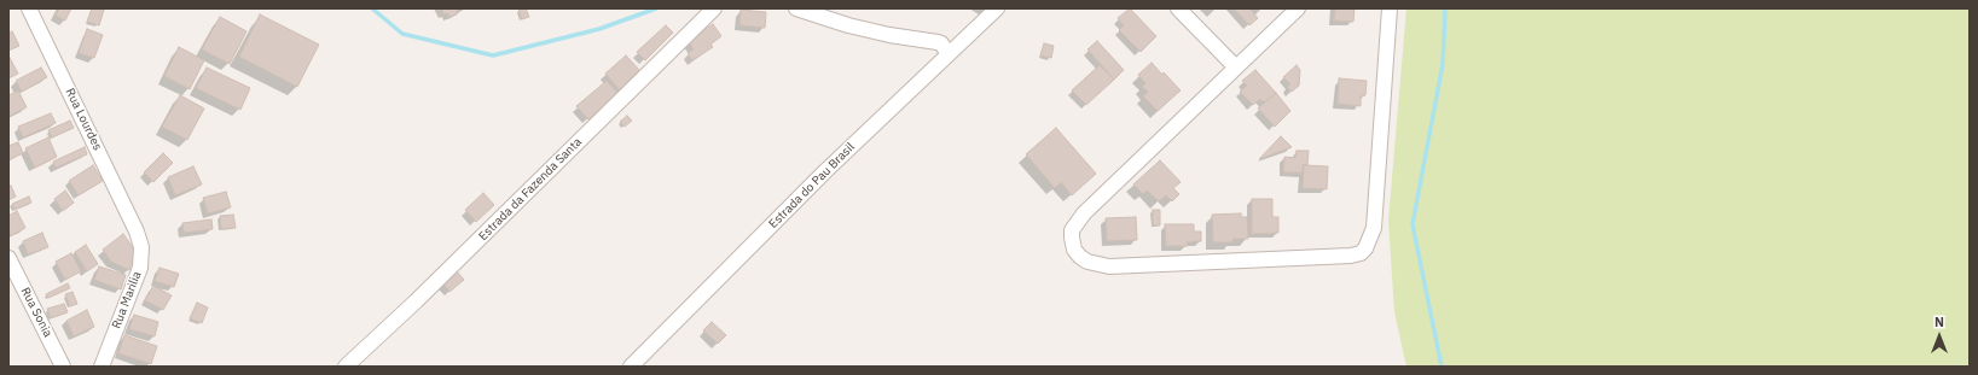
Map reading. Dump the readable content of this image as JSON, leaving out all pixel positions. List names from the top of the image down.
{
  "streets": {
    "street": [
      "Rua Lourdes",
      "Estrada do Pau Brasil",
      "Estrada da Fazenda Santa",
      "Rua Marilia",
      "Rua Sonia"
    ]
  },
  "crossings": [
    ["Rua Lourdes", "Rua Marilia"]
  ],
  "north": "top"
}
